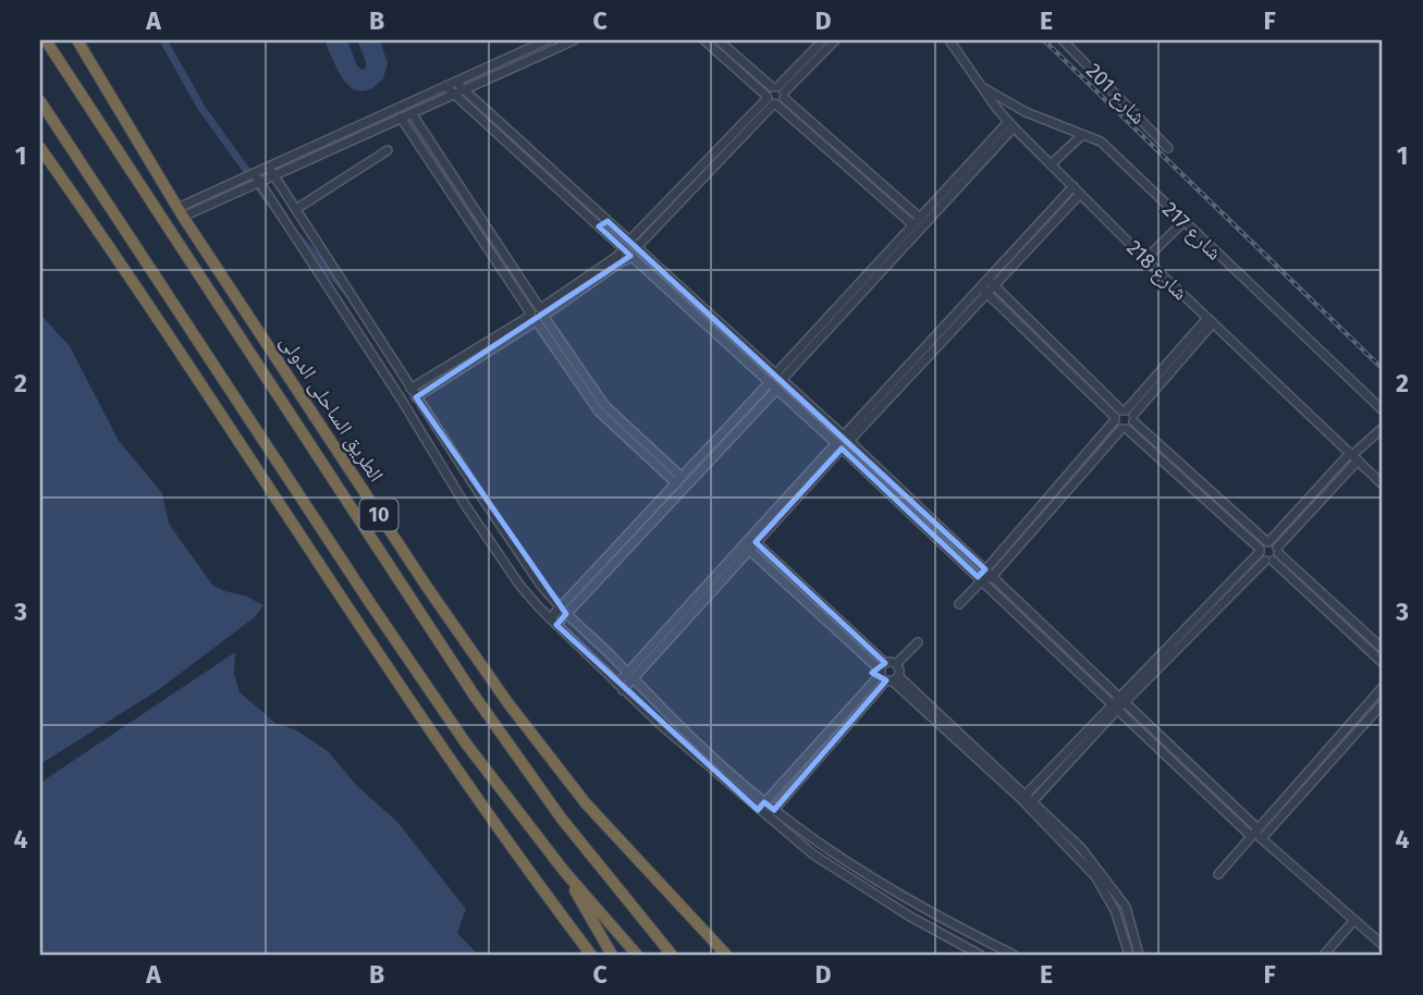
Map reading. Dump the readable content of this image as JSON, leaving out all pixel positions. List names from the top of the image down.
{
  "streets": {
    "highway": ["الطريق الساحلى الدولى", "10"],
    "street": ["شارع 201", "شارع 217", "شارع 218"]
  },
  "crossings": [
    ["شارع 217", "شارع 218"]
  ],
  "grid": {
    "columns": [
      "A",
      "B",
      "C",
      "D",
      "E",
      "F"
    ],
    "rows": [
      "1",
      "2",
      "3",
      "4"
    ]
  }
}
